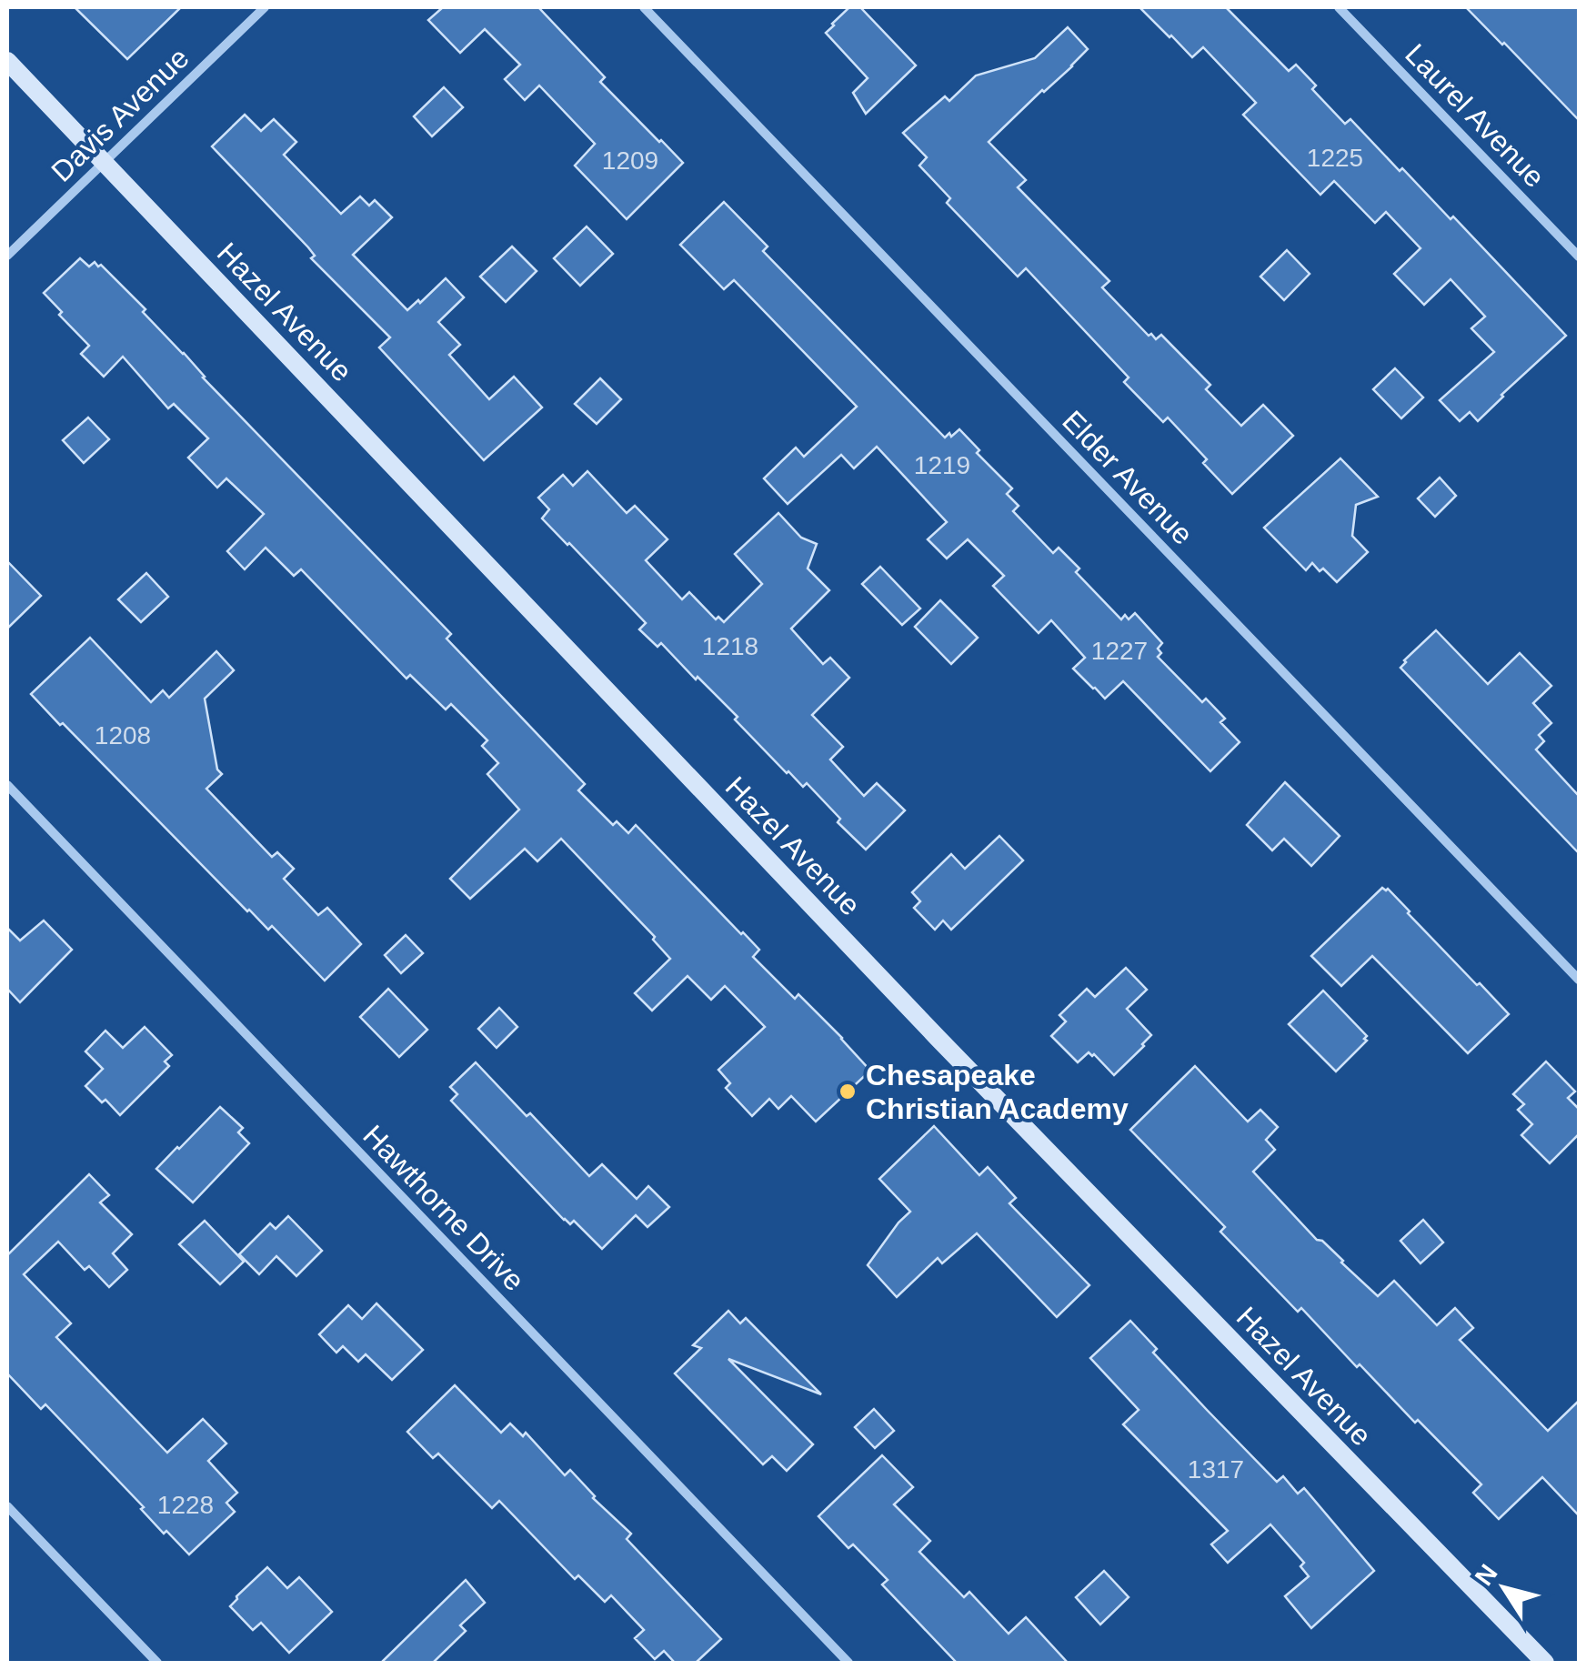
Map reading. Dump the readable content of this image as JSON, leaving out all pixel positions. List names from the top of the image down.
{
  "streets": {
    "street": [
      "Davis Avenue",
      "Laurel Avenue",
      "Hazel Avenue",
      "Elder Avenue",
      "Hawthorne Drive"
    ]
  },
  "crossings": [
    ["Davis Avenue", "Hazel Avenue"]
  ],
  "places": ["Chesapeake Christian Academy"],
  "house_numbers": [
    "1225",
    "1209",
    "1219",
    "1218",
    "1227",
    "1208",
    "1317",
    "1228"
  ],
  "north": "top left"
}
